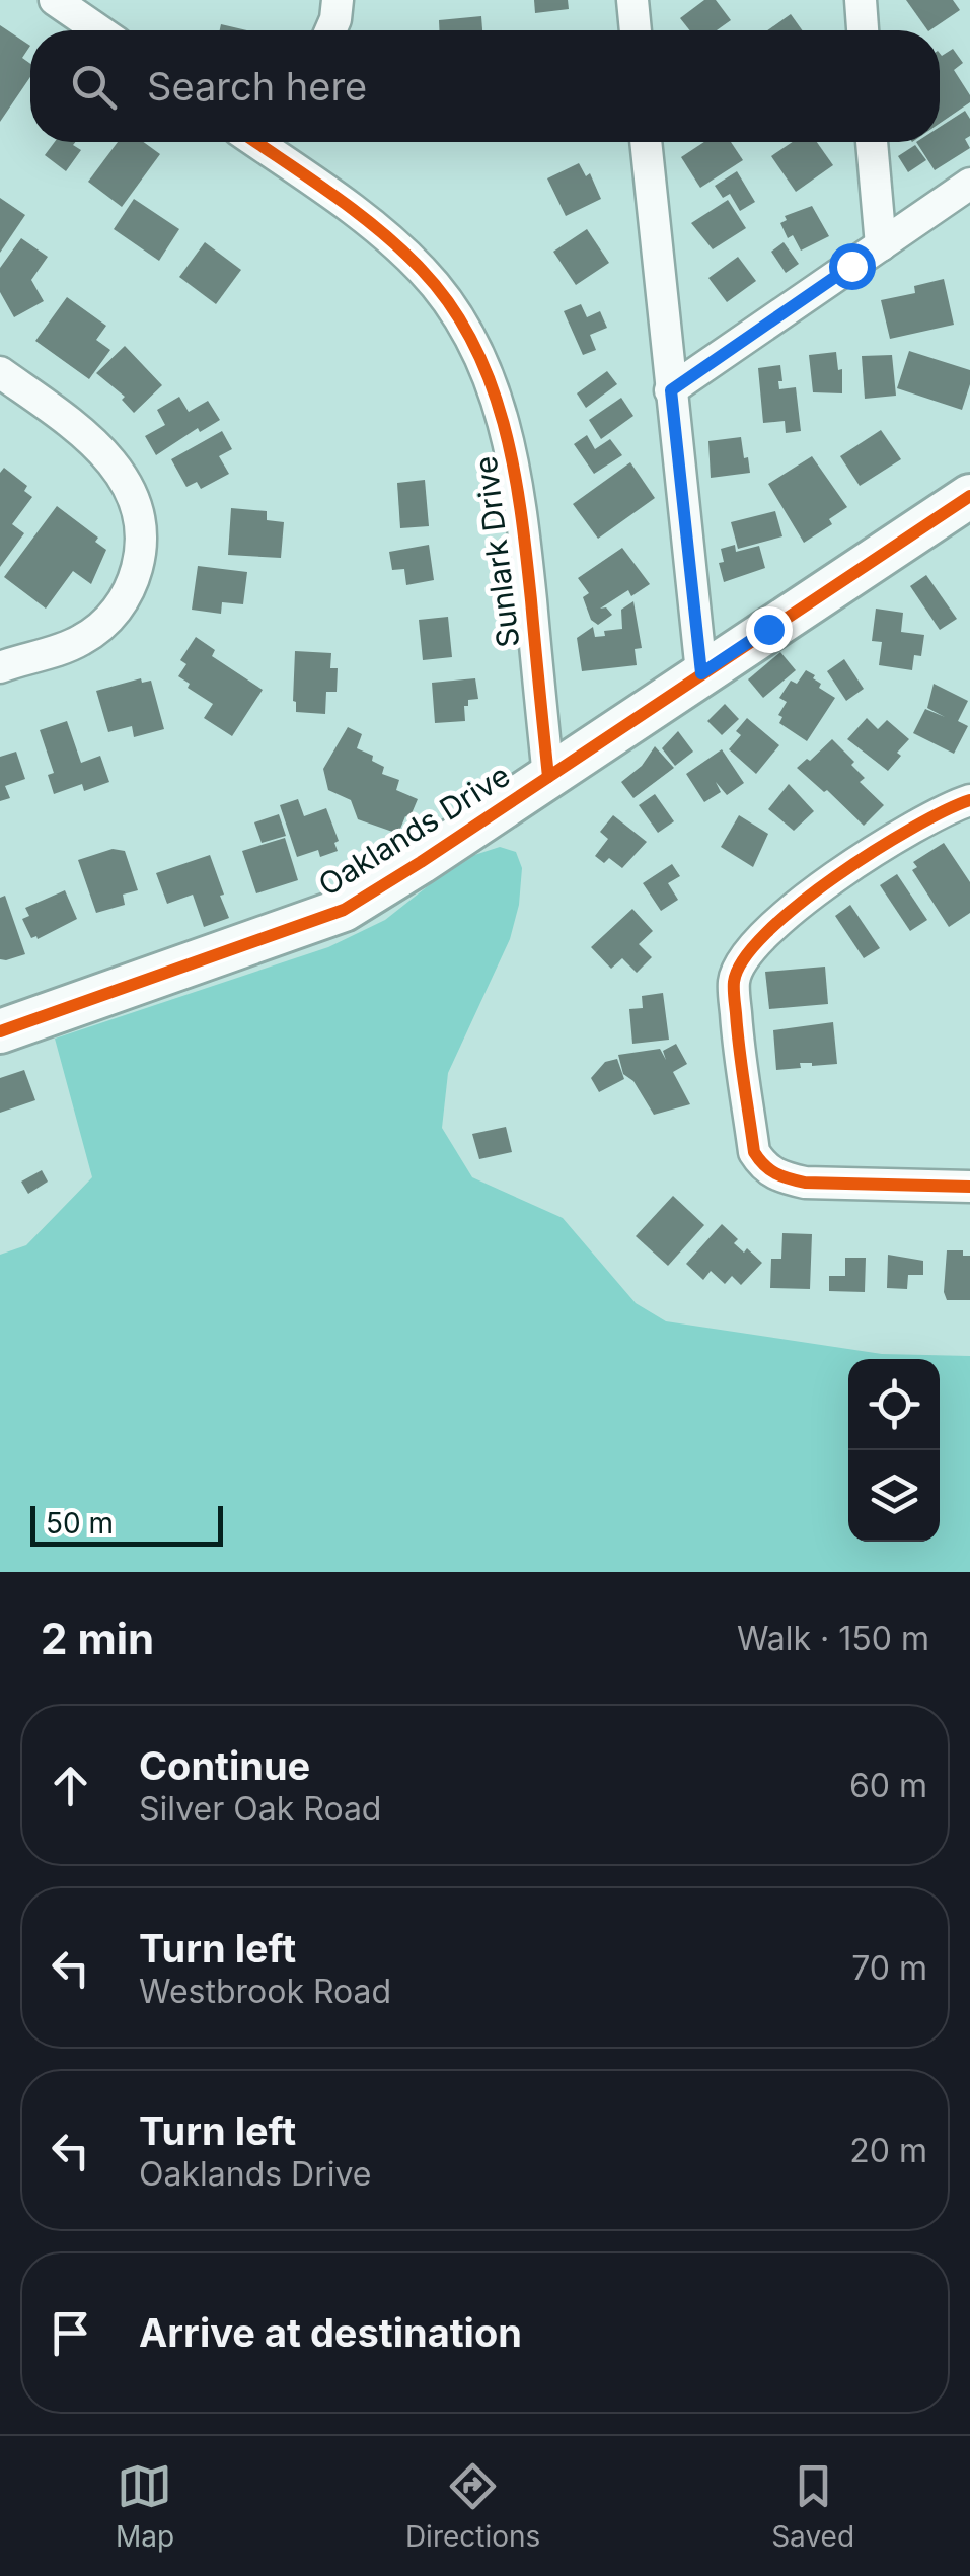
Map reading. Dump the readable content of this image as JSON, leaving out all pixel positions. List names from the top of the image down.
{
  "streets": {
    "street": ["Sunlark Drive", "Oaklands Drive"]
  },
  "crossings": [
    ["Sunlark Drive", "Oaklands Drive"]
  ],
  "scale_bar": "50 m",
  "page": {
    "search": "Search here",
    "scale": "50 m",
    "heading": ["2 min", "Walk · 150 m"],
    "list": [
      ["Continue", "Silver Oak Road", "60 m"],
      ["Turn left", "Westbrook Road", "70 m"],
      ["Turn left", "Oaklands Drive", "20 m"],
      "Arrive at destination"
    ],
    "nav": ["Map", "Directions", "Saved"]
  }
}
